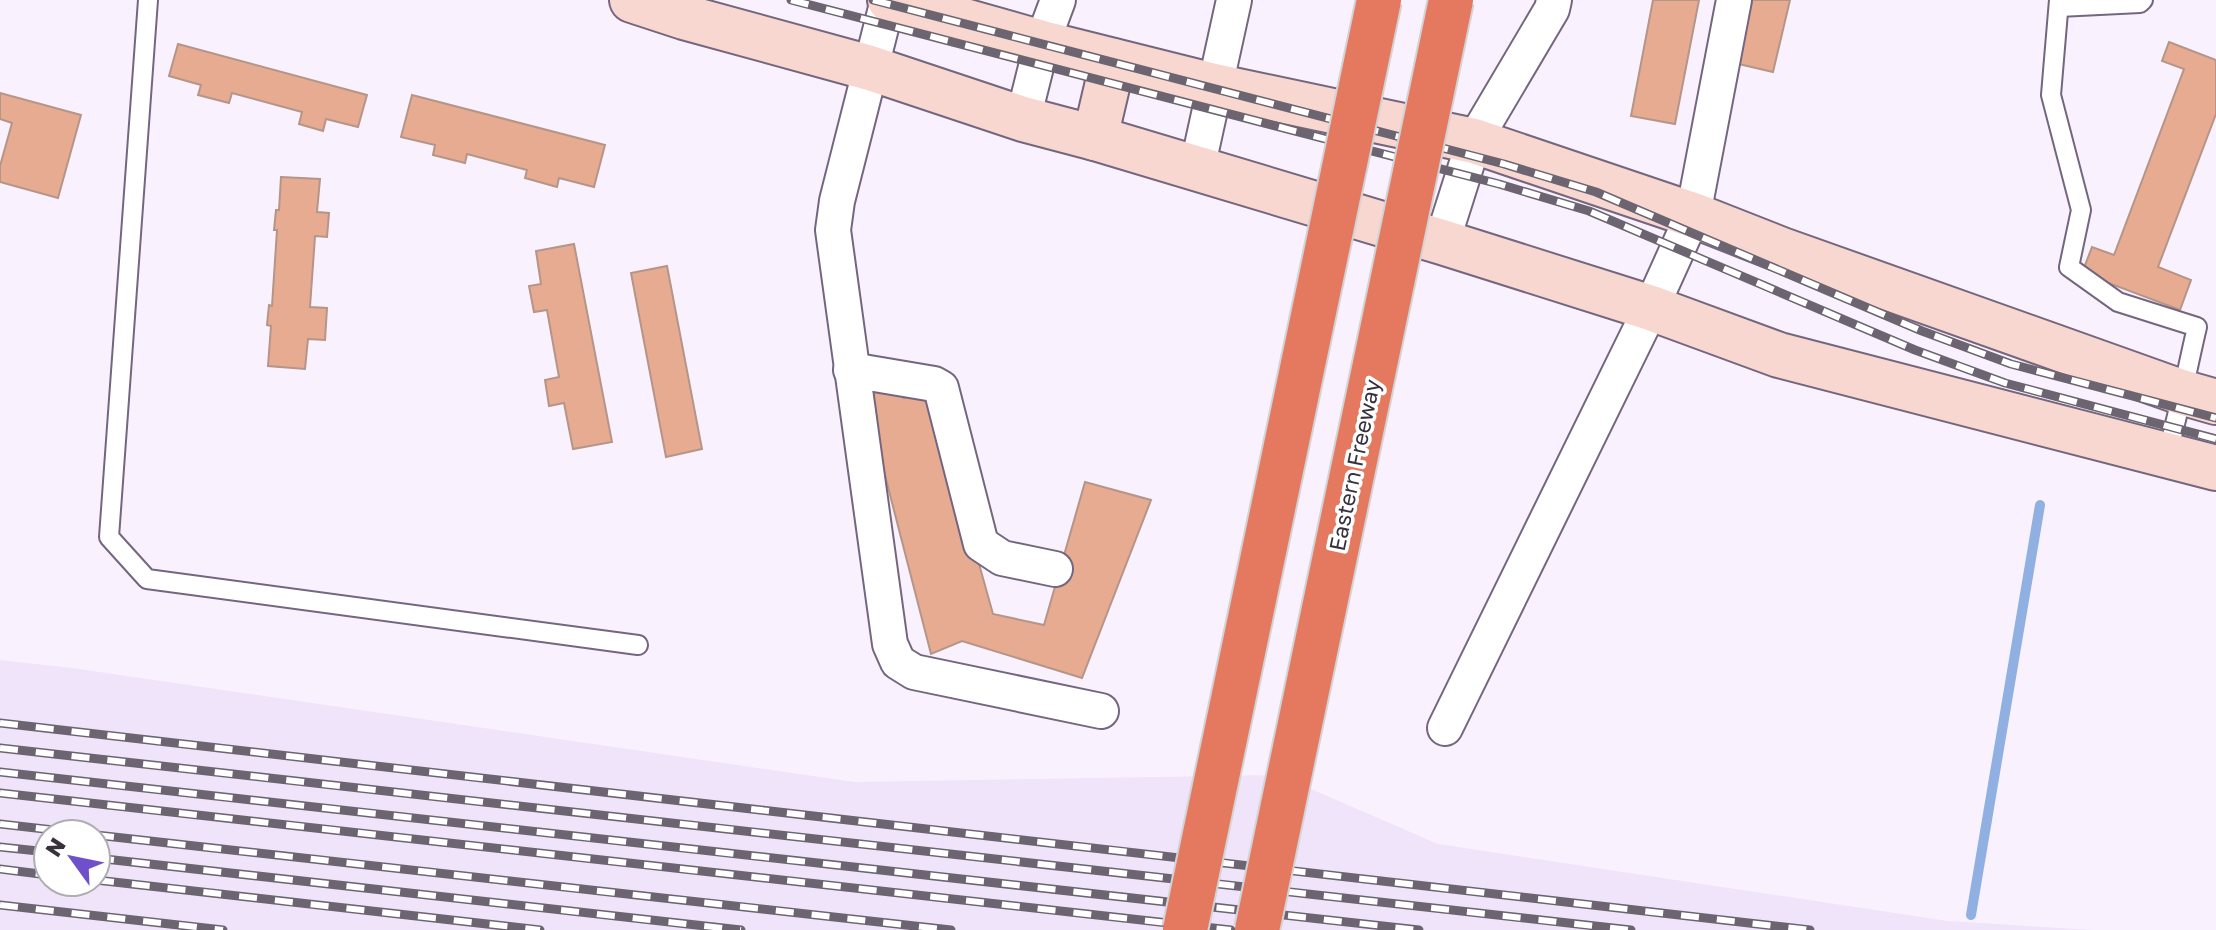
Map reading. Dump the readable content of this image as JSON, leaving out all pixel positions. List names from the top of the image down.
{
  "streets": {
    "highway": ["Eastern Freeway"]
  },
  "north": "top left"
}
